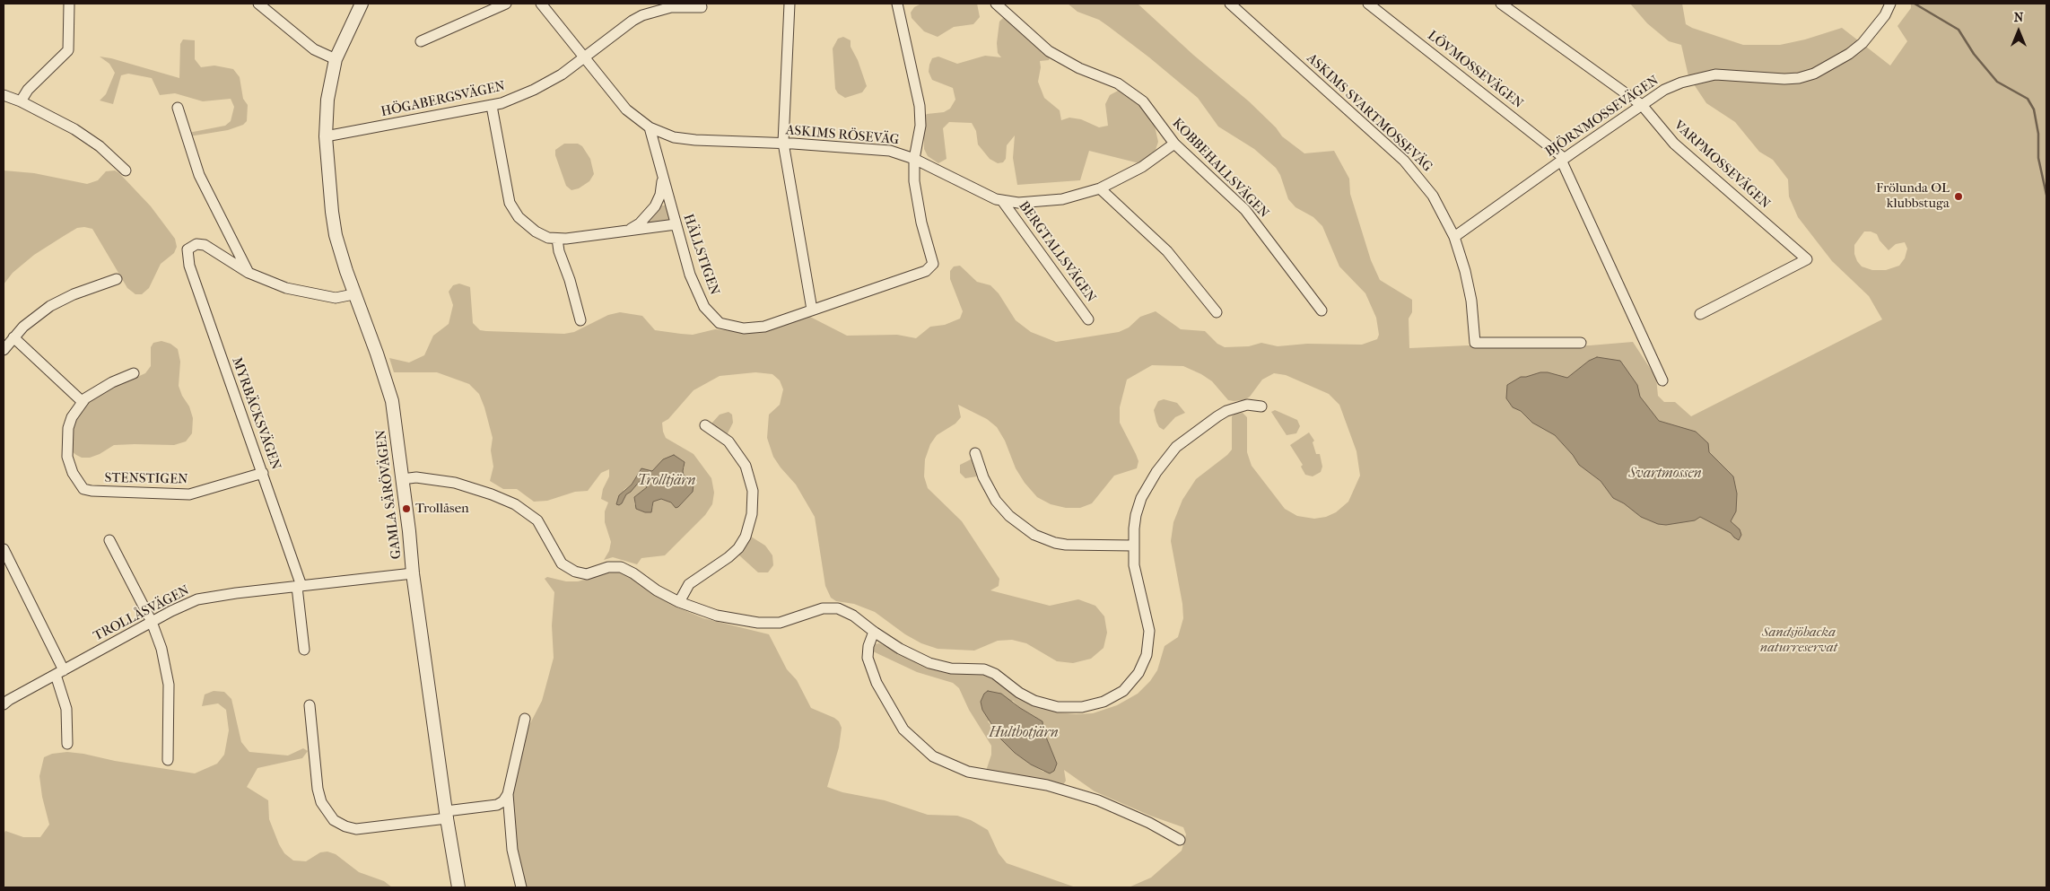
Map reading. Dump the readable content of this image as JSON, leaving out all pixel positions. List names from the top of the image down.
{
  "streets": {
    "street": [
      "LÖVMOSSEVÄGEN",
      "HÖGABERGSVÄGEN",
      "ASKIMS SVARTMOSSEVÄG",
      "BJÖRNMOSSEVÄGEN",
      "ASKIMS RÖSEVÄG",
      "VARPMOSSEVÄGEN",
      "KOBBEHALLSVÄGEN",
      "BERGTALLSVÄGEN",
      "HÄLLSTIGEN",
      "MYRBÄCKSVÄGEN",
      "STENSTIGEN",
      "GAMLA SÄRÖVÄGEN",
      "TROLLÅSVÄGEN"
    ]
  },
  "crossings": [
    ["LÖVMOSSEVÄGEN", "BJÖRNMOSSEVÄGEN"],
    ["HÖGABERGSVÄGEN", "ASKIMS RÖSEVÄG"],
    ["HÖGABERGSVÄGEN", "GAMLA SÄRÖVÄGEN"],
    ["ASKIMS SVARTMOSSEVÄG", "BJÖRNMOSSEVÄGEN"],
    ["BJÖRNMOSSEVÄGEN", "VARPMOSSEVÄGEN"],
    ["ASKIMS RÖSEVÄG", "KOBBEHALLSVÄGEN"],
    ["ASKIMS RÖSEVÄG", "BERGTALLSVÄGEN"],
    ["ASKIMS RÖSEVÄG", "HÄLLSTIGEN"],
    ["MYRBÄCKSVÄGEN", "STENSTIGEN"],
    ["MYRBÄCKSVÄGEN", "TROLLÅSVÄGEN"],
    ["GAMLA SÄRÖVÄGEN", "TROLLÅSVÄGEN"]
  ],
  "water": ["Svartmossen", "Trolltjärn", "Hultbotjärn"],
  "parks": ["Sandsjöbacka naturreservat"],
  "places": ["Frölunda OL klubbstuga", "Trollåsen"],
  "north": "top"
}
